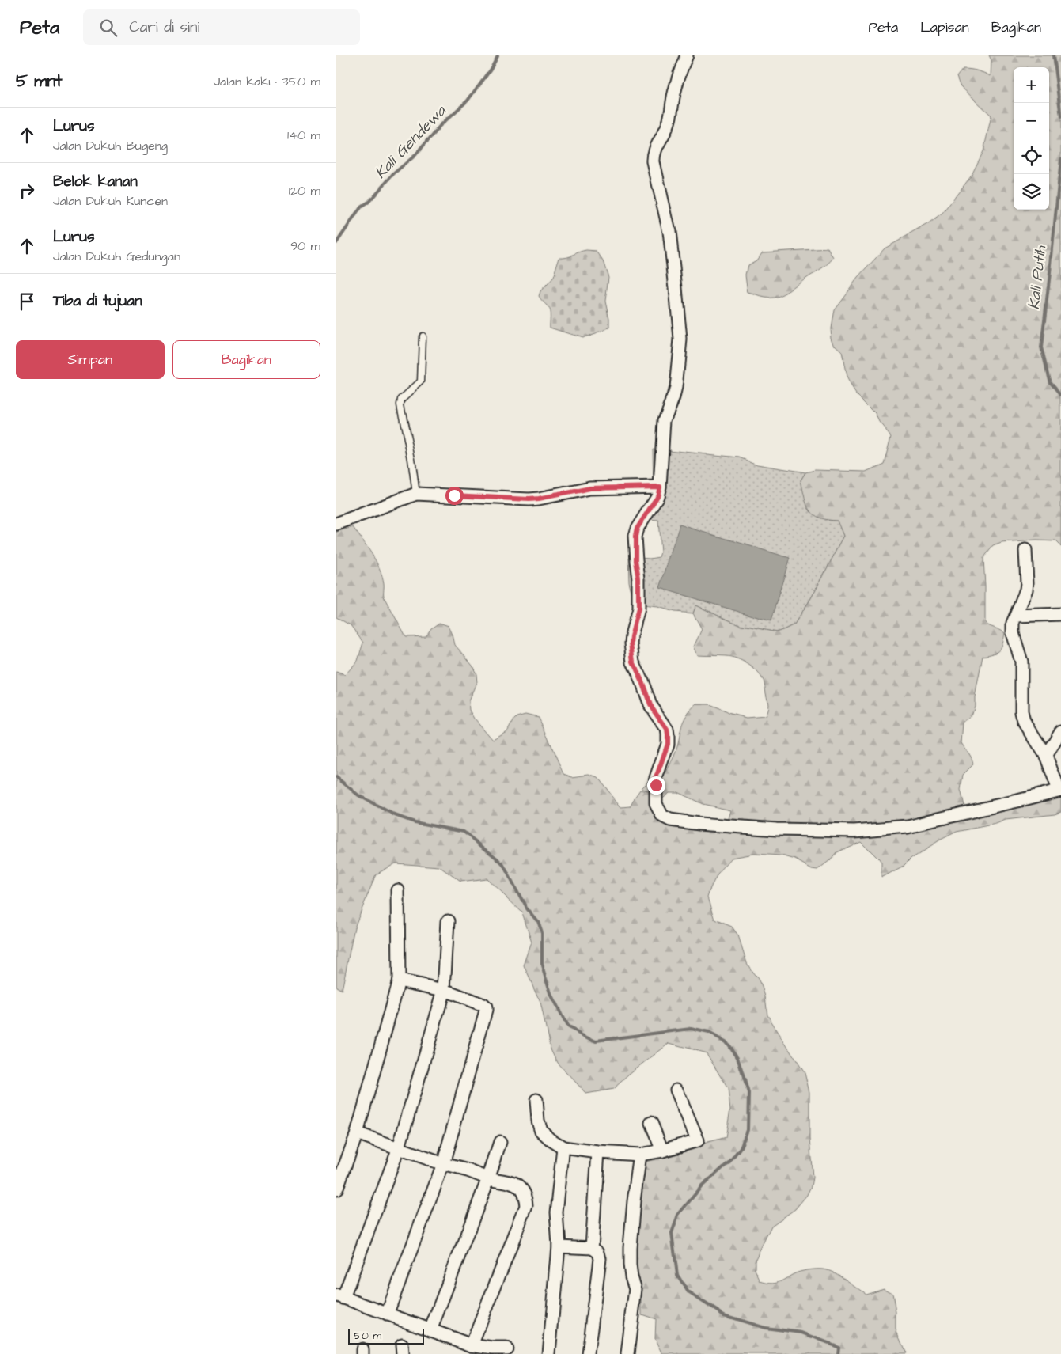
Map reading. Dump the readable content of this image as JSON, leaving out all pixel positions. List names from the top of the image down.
{
  "water": ["Kali Gendewa", "Kali Putih"],
  "scale_bar": "50 m",
  "page": {
    "header": "Peta",
    "search": "Cari di sini",
    "nav": ["Peta", "Lapisan", "Bagikan"],
    "heading": ["5 mnt", "Jalan kaki · 350 m"],
    "map_buttons": ["+", "−"],
    "list": [
      ["Lurus", "Jalan Dukuh Bugeng", "140 m"],
      ["Belok kanan", "Jalan Dukuh Kuncen", "120 m"],
      ["Lurus", "Jalan Dukuh Gedungan", "90 m"],
      "Tiba di tujuan"
    ],
    "buttons": ["Simpan", "Bagikan"],
    "scale": "50 m"
  }
}
